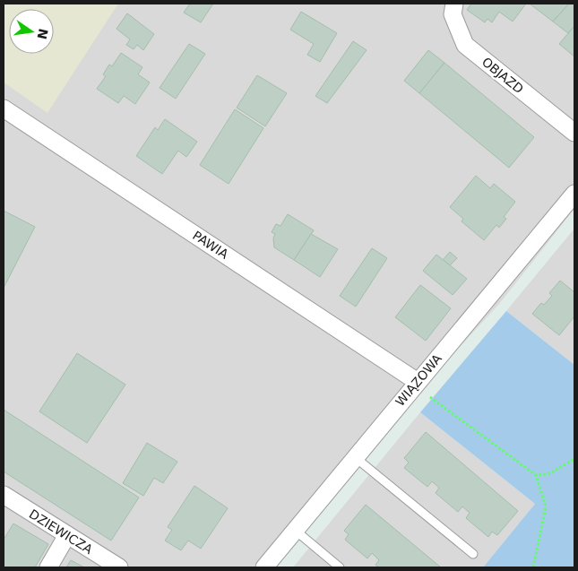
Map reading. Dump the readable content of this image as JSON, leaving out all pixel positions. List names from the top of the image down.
{
  "streets": {
    "street": [
      "OBJAZD",
      "PAWIA",
      "WIĄZOWA",
      "DZIEWICZA"
    ]
  },
  "crossings": [
    ["PAWIA", "WIĄZOWA"]
  ],
  "north": "right"
}
